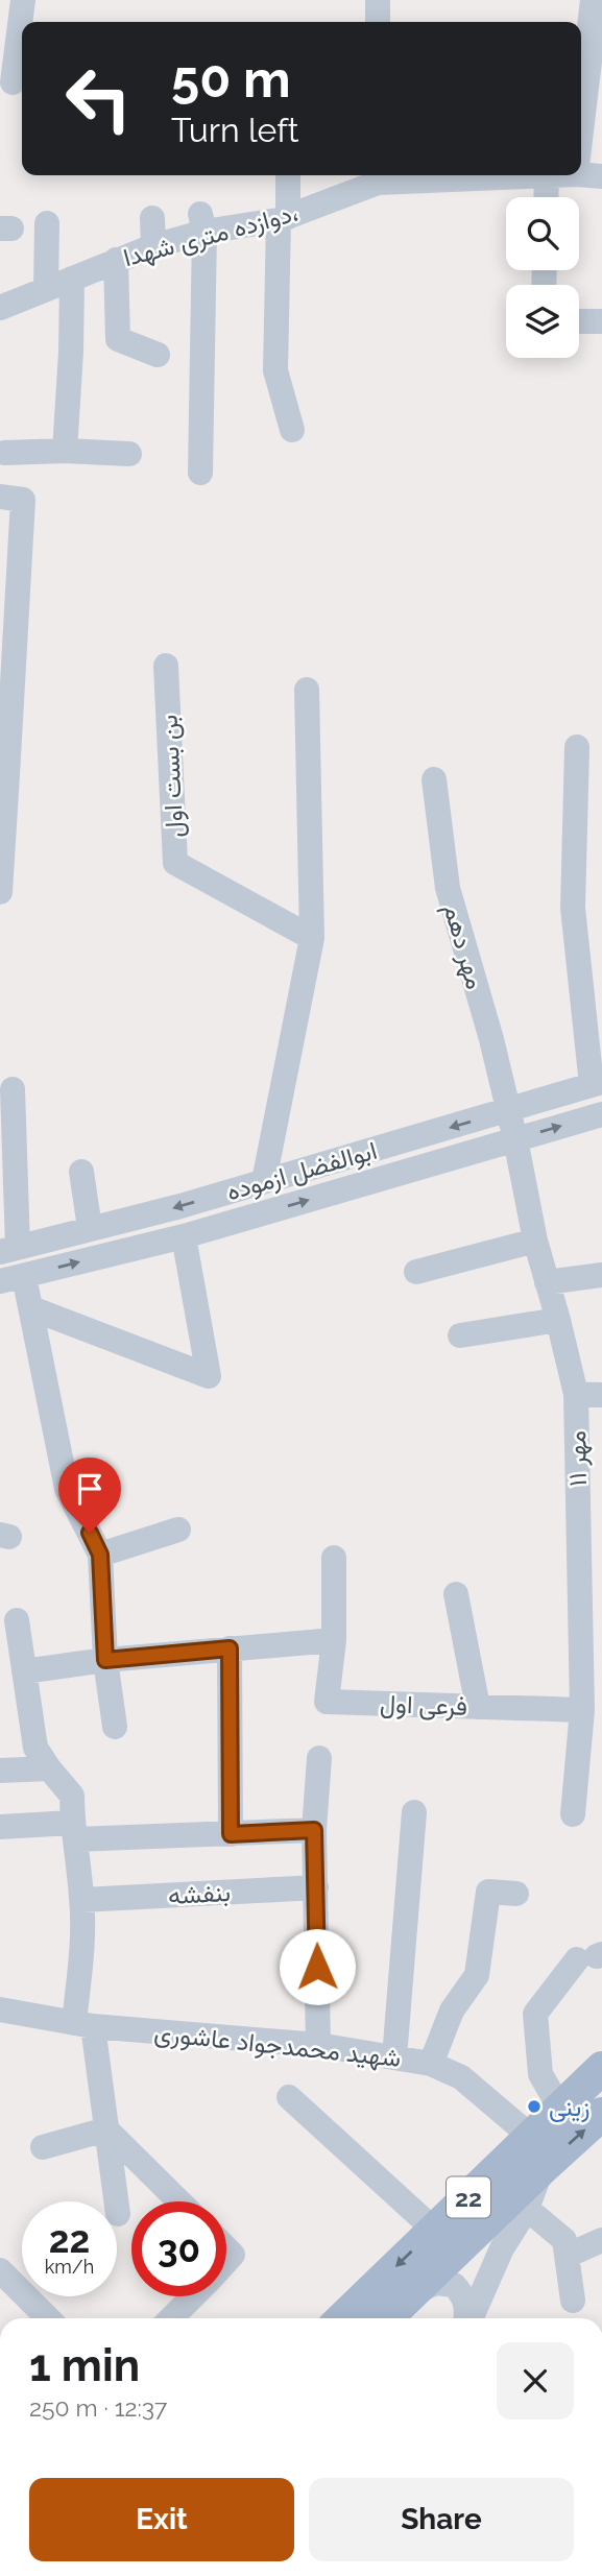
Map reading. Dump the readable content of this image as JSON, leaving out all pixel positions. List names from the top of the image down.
{
  "streets": {
    "main road": ["22"],
    "street": [
      "دوازده متری شهدا،",
      "بن بست اول",
      "مهر دهم",
      "ابوالفضل ازموده",
      "مهر ۱۱",
      "فرعی اول",
      "بنفشه",
      "شهید محمدجواد عاشوری"
    ]
  },
  "crossings": [
    ["مهر دهم", "ابوالفضل ازموده"],
    ["مهر دهم", "مهر ۱۱"],
    ["ابوالفضل ازموده", "مهر ۱۱"],
    ["مهر ۱۱", "فرعی اول"],
    ["شهید محمدجواد عاشوری", "22"]
  ],
  "places": ["زینی"],
  "page": {
    "turn": ["50 m", "Turn left"],
    "speed": "22 km/h",
    "limit": "30",
    "heading": ["1 min", "250 m · 12:37"],
    "buttons": ["Exit", "Share"]
  }
}
